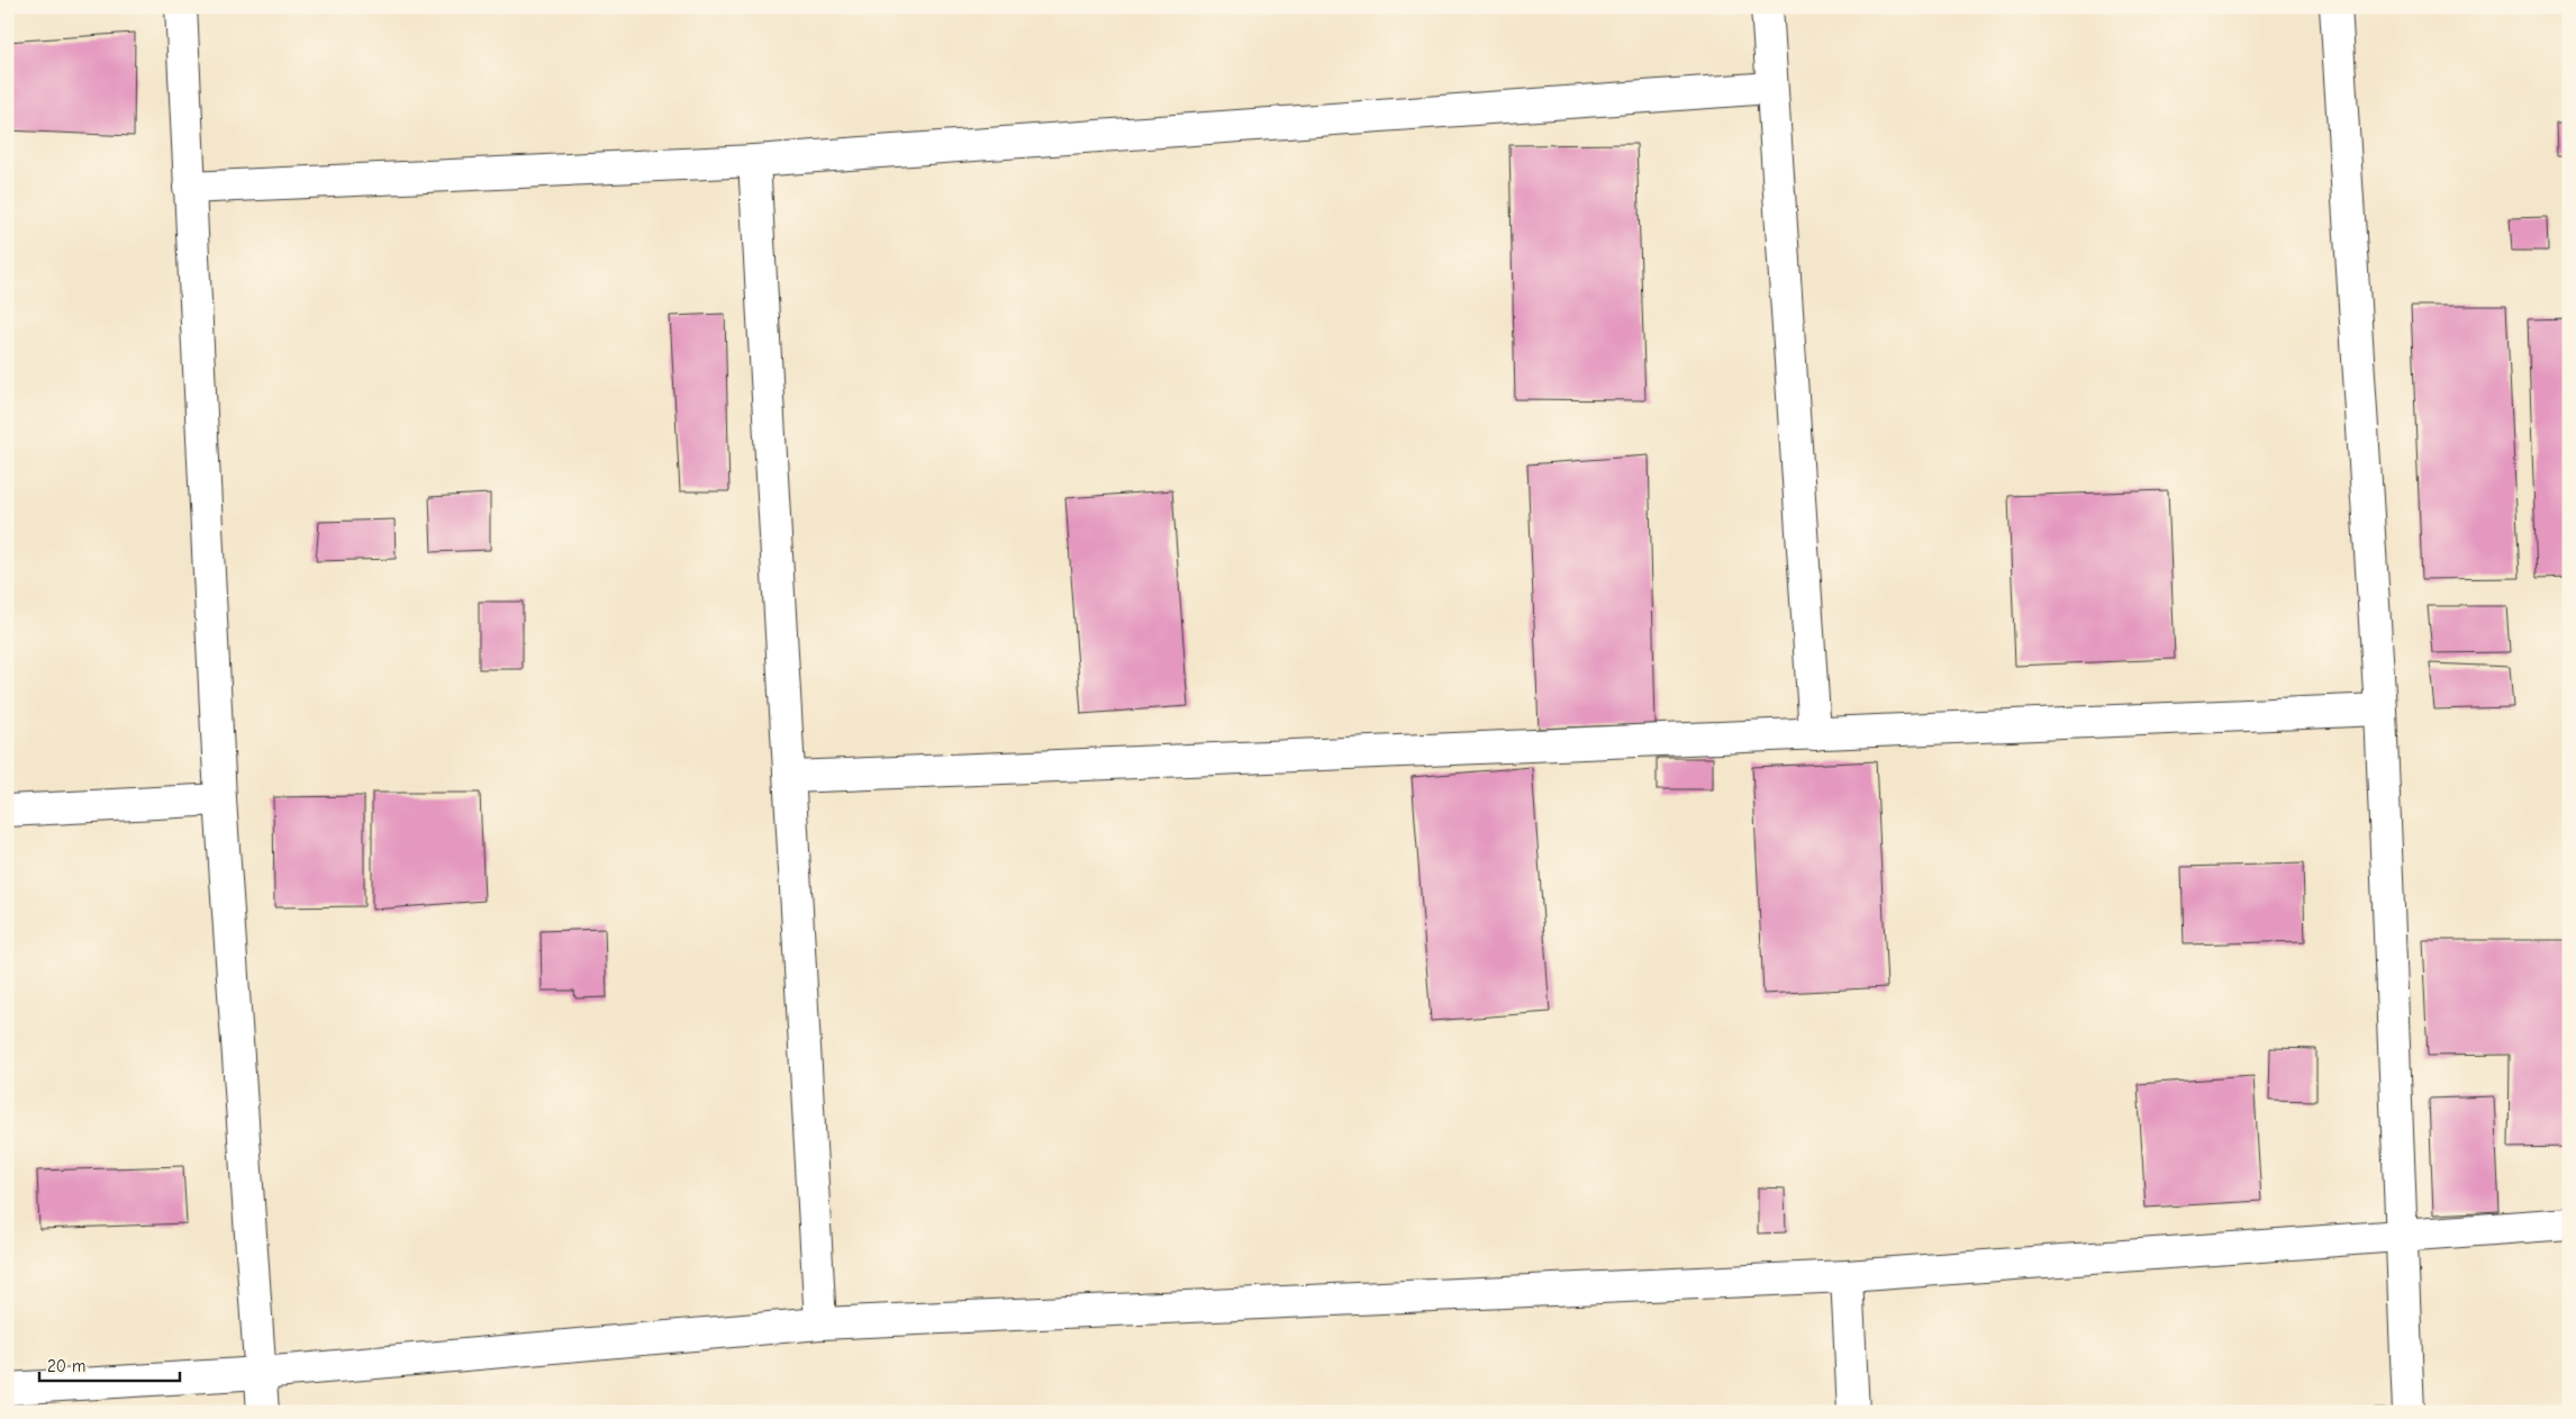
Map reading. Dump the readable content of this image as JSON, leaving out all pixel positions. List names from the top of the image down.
{
  "scale_bar": "20 m"
}
